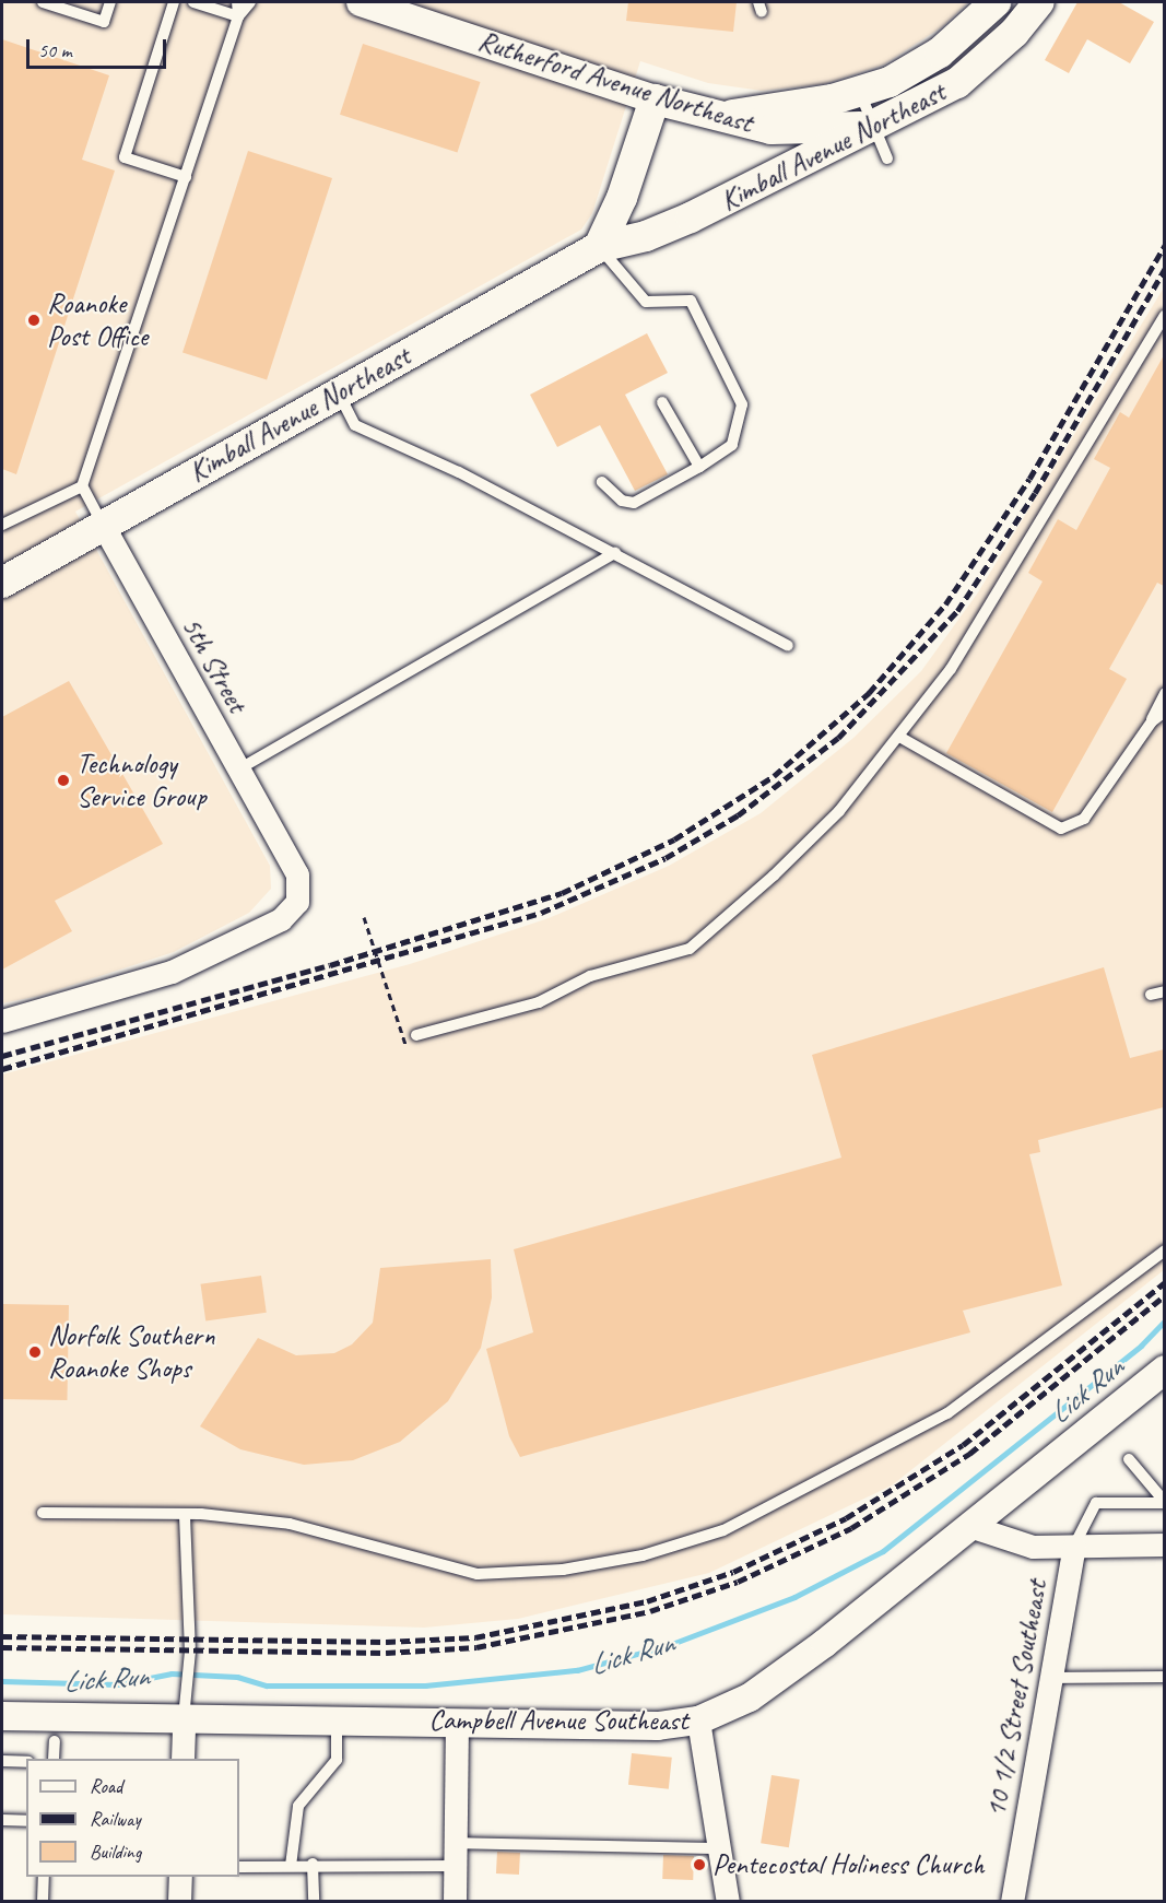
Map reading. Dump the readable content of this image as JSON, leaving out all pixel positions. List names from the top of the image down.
{
  "streets": {
    "main road": ["Rutherford Avenue Northeast", "Kimball Avenue Northeast"],
    "street": ["5th Street", "10 1/2 Street Southeast", "Campbell Avenue Southeast"]
  },
  "crossings": [
    ["Rutherford Avenue Northeast", "Kimball Avenue Northeast"],
    ["Kimball Avenue Northeast", "5th Street"]
  ],
  "water": ["Lick Run"],
  "places": [
    "Roanoke Post Office",
    "Technology Service Group",
    "Norfolk Southern Roanoke Shops",
    "Pentecostal Holiness Church"
  ],
  "legend": ["Road", "Railway", "Building"],
  "scale_bar": "50 m"
}
